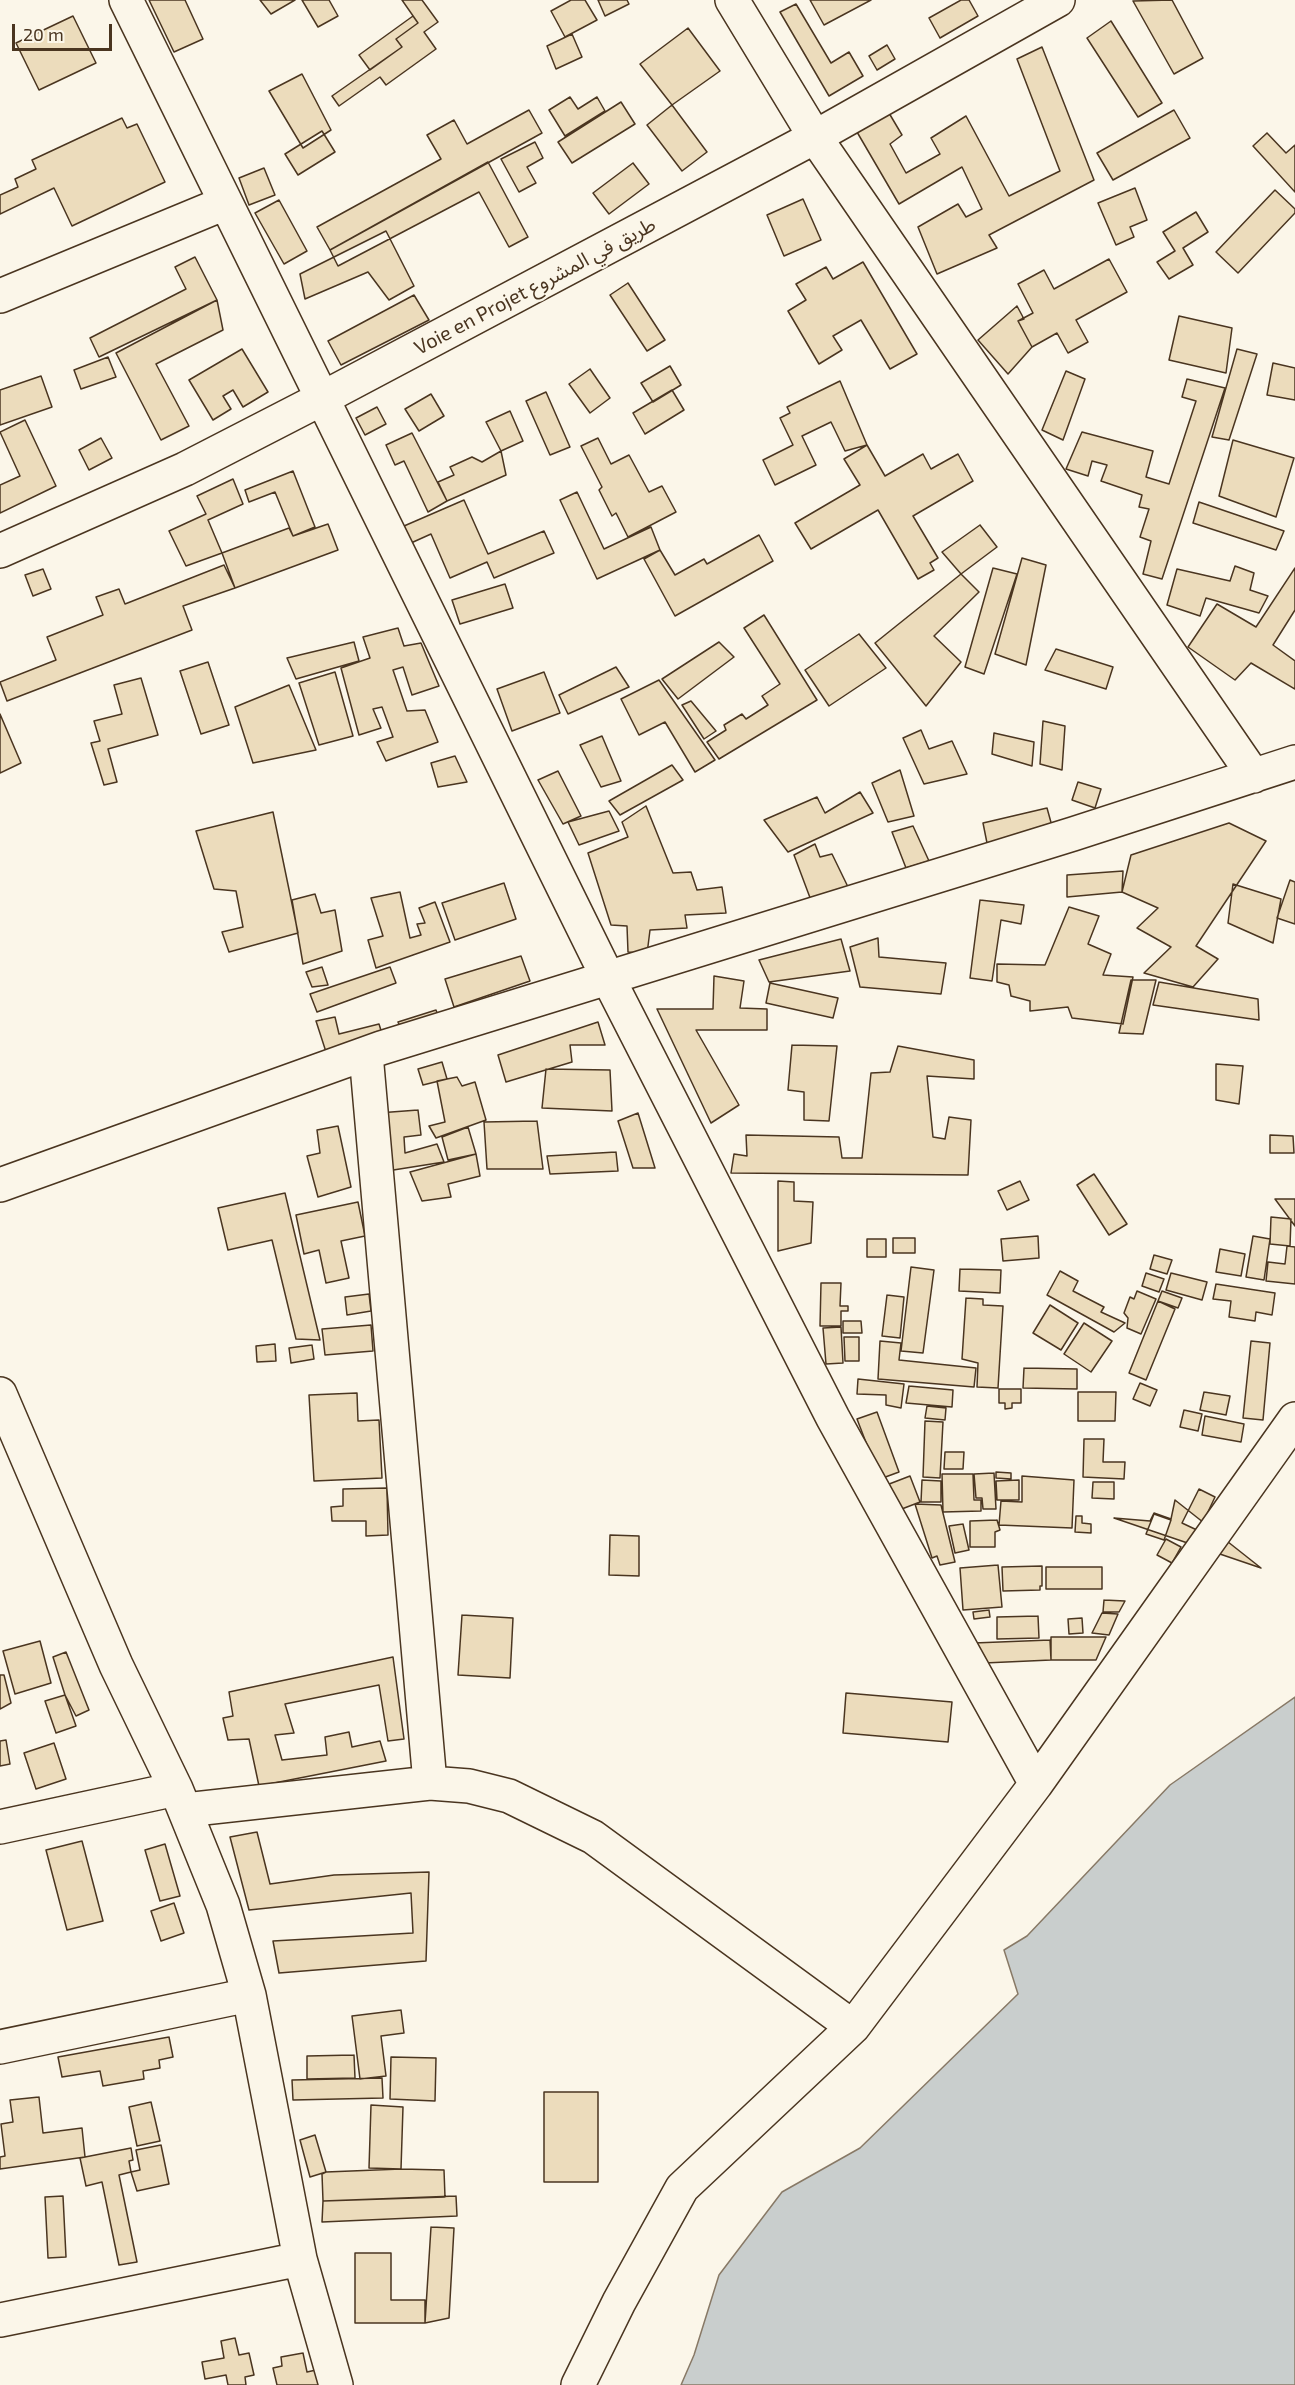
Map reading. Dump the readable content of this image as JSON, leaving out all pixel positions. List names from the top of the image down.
{
  "streets": {
    "street": ["Voie en Projet طريق في المشروع"]
  },
  "scale_bar": "20 m"
}
